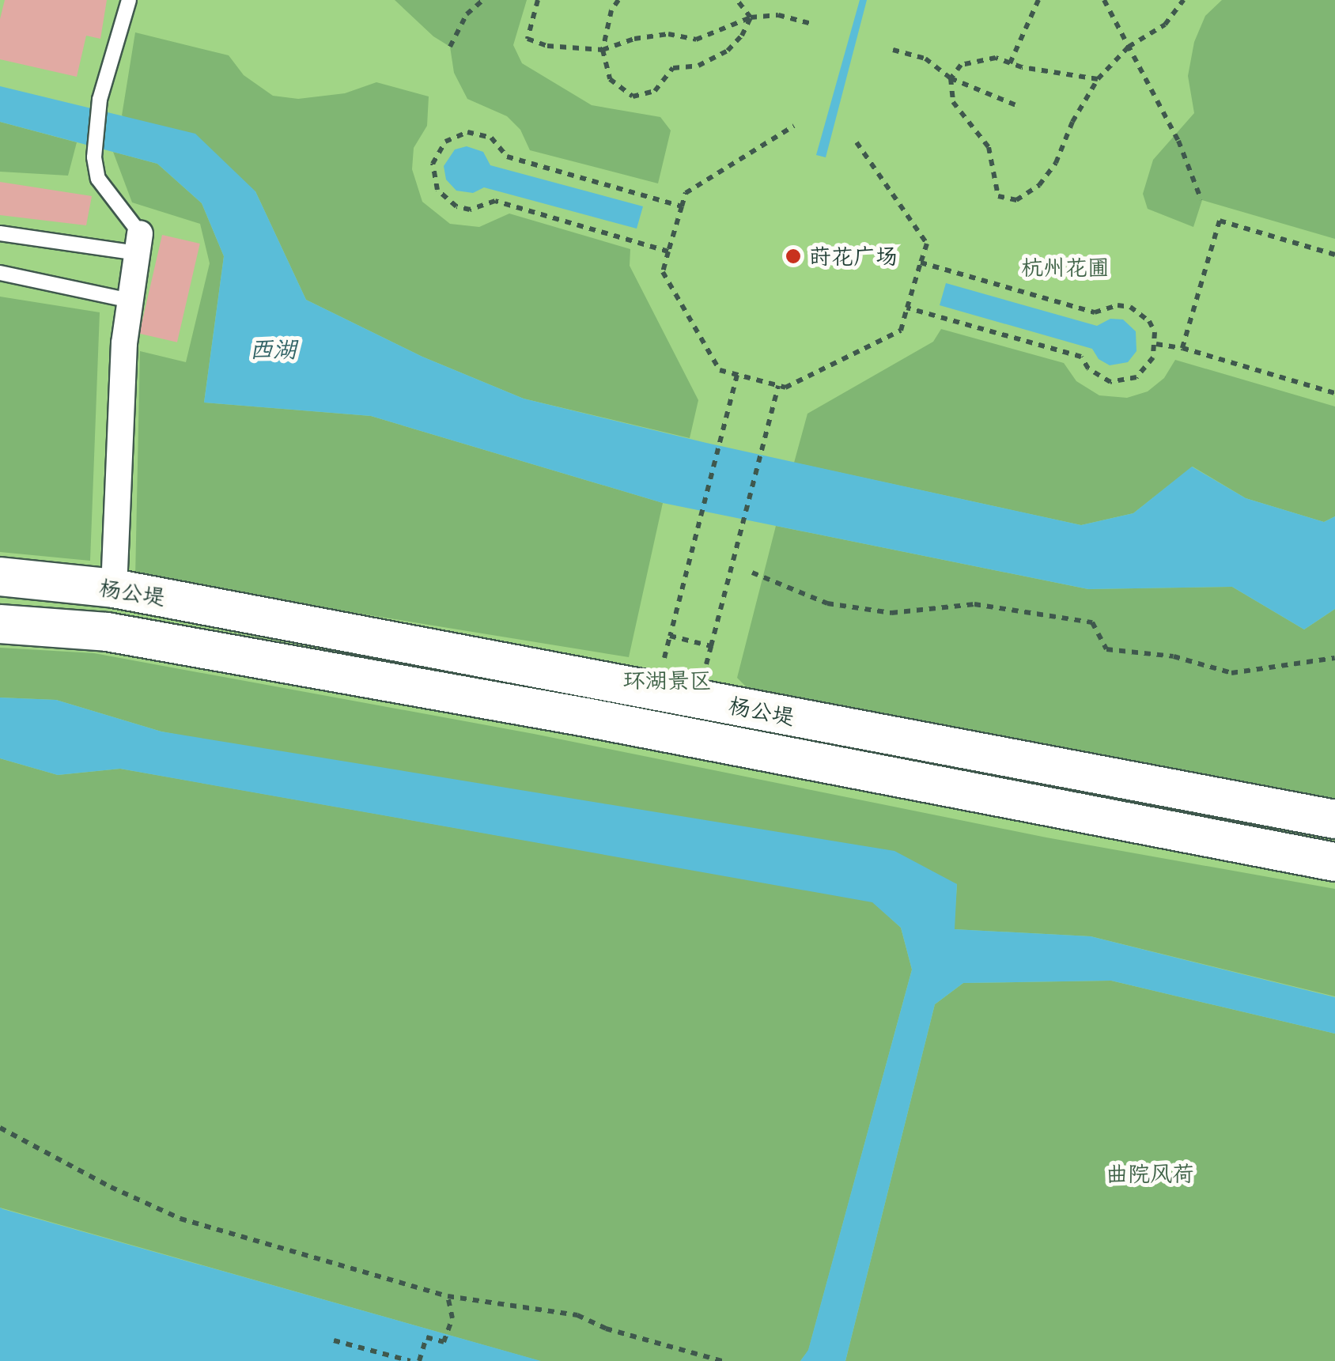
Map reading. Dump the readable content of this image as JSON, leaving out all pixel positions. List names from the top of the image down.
{
  "streets": {
    "main road": ["杨公堤"]
  },
  "water": ["西湖"],
  "parks": ["杭州花圃", "环湖景区", "曲院风荷"],
  "places": ["莳花广场"]
}
